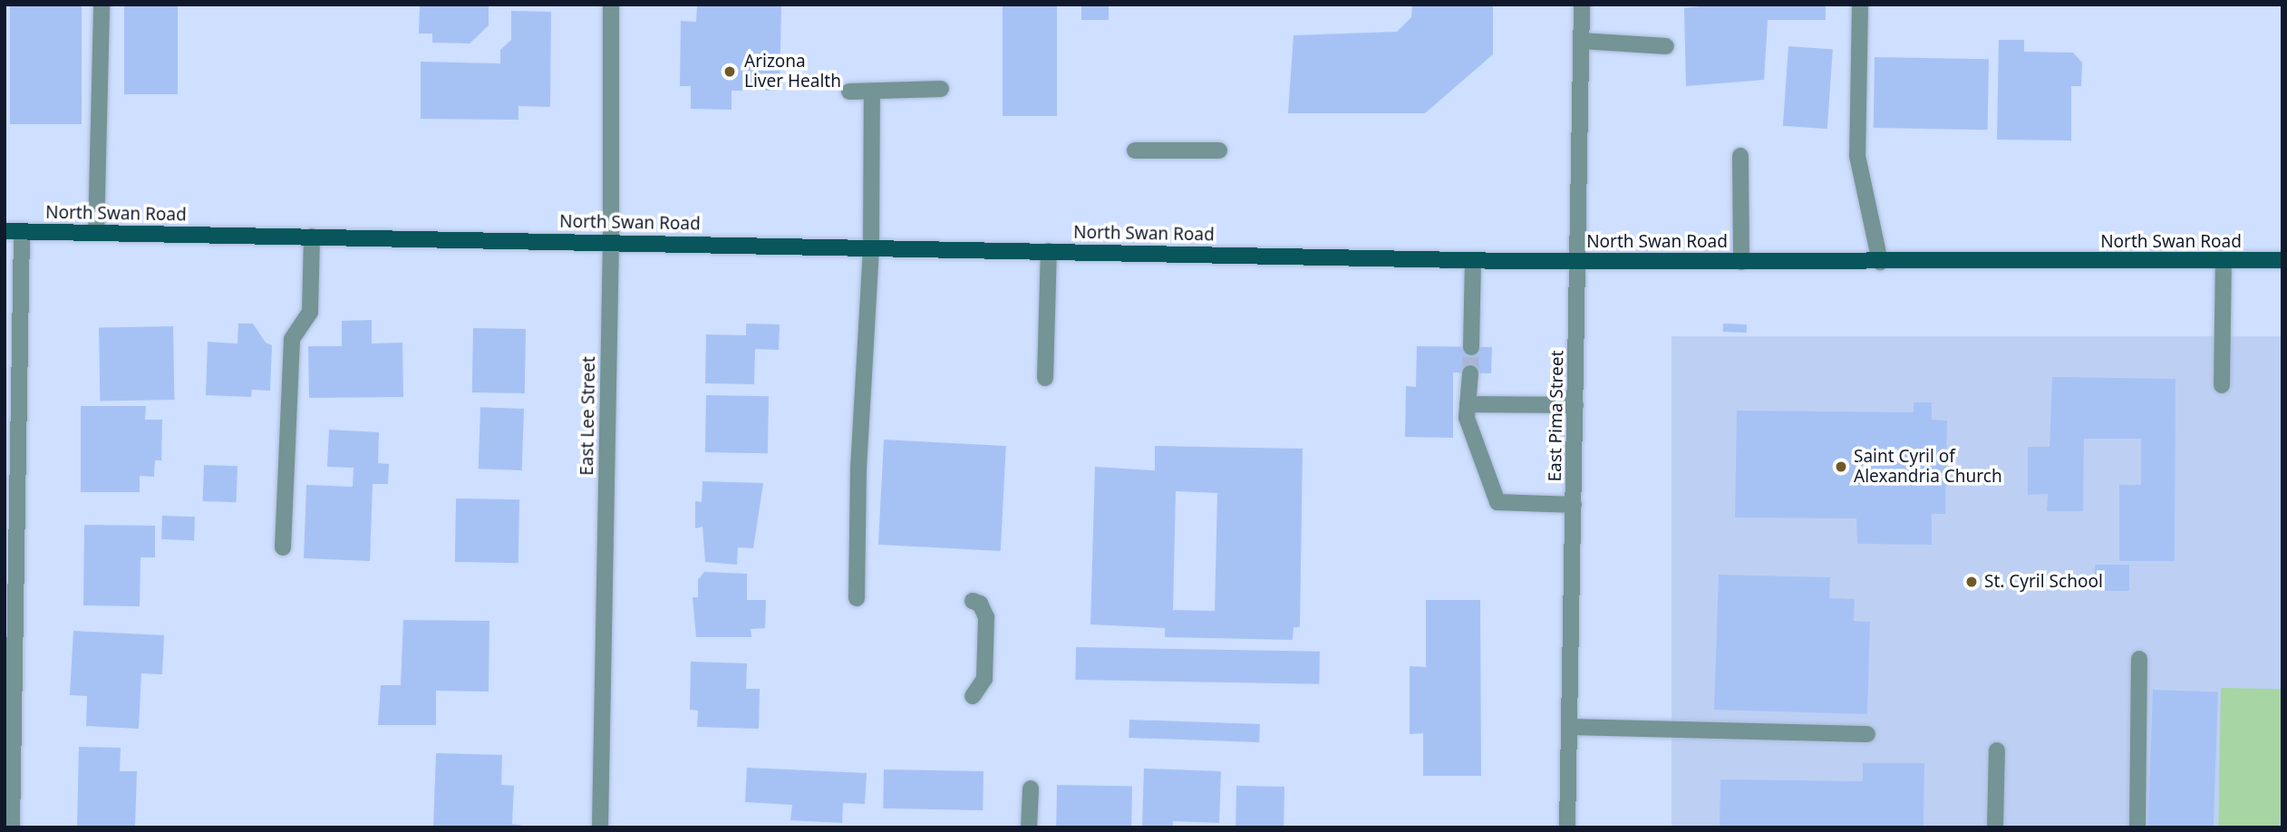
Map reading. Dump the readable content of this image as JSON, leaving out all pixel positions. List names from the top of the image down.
{
  "streets": {
    "main road": ["North Swan Road"],
    "street": ["East Lee Street", "East Pima Street"]
  },
  "crossings": [
    ["North Swan Road", "East Lee Street"],
    ["North Swan Road", "East Pima Street"]
  ],
  "places": ["Arizona Liver Health", "Saint Cyril of Alexandria Church", "St. Cyril School"]
}
